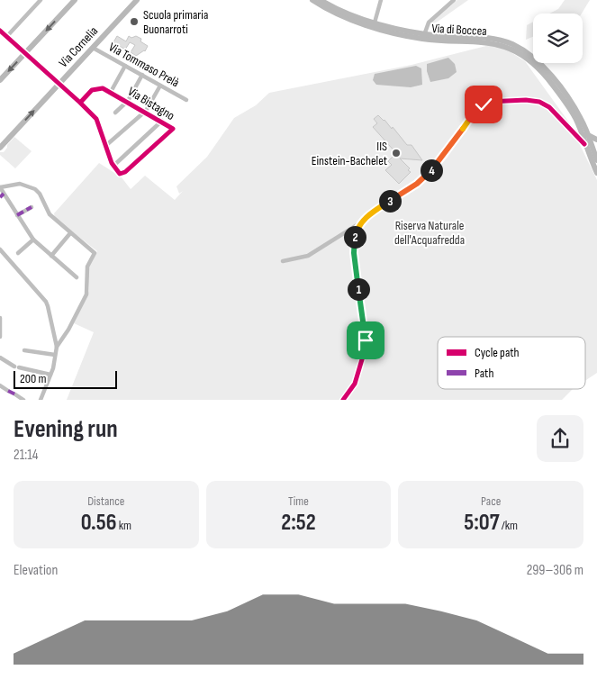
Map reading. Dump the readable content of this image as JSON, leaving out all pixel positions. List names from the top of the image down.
{
  "streets": {
    "street": [
      "Via di Boccea",
      "Via Cornelia",
      "Via Tommaso Prelà",
      "Via Bistagno"
    ]
  },
  "crossings": [
    ["Via Cornelia", "Via Tommaso Prelà"]
  ],
  "parks": ["Riserva Naturale dell'Acquafredda"],
  "places": ["Scuola primaria Buonarroti", "IIS Einstein-Bachelet"],
  "legend": ["Cycle path", "Path"],
  "scale_bar": "200 m",
  "page": {
    "pins": [
      "4",
      "3",
      "2",
      "1"
    ],
    "scale": "200 m",
    "heading": ["Evening run", "21:14"],
    "stats": [
      ["Distance", "0.56 km"],
      ["Time", "2:52"],
      ["Pace", "5:07 /km"]
    ],
    "chart": ["Elevation", "299–306 m"]
  }
}
